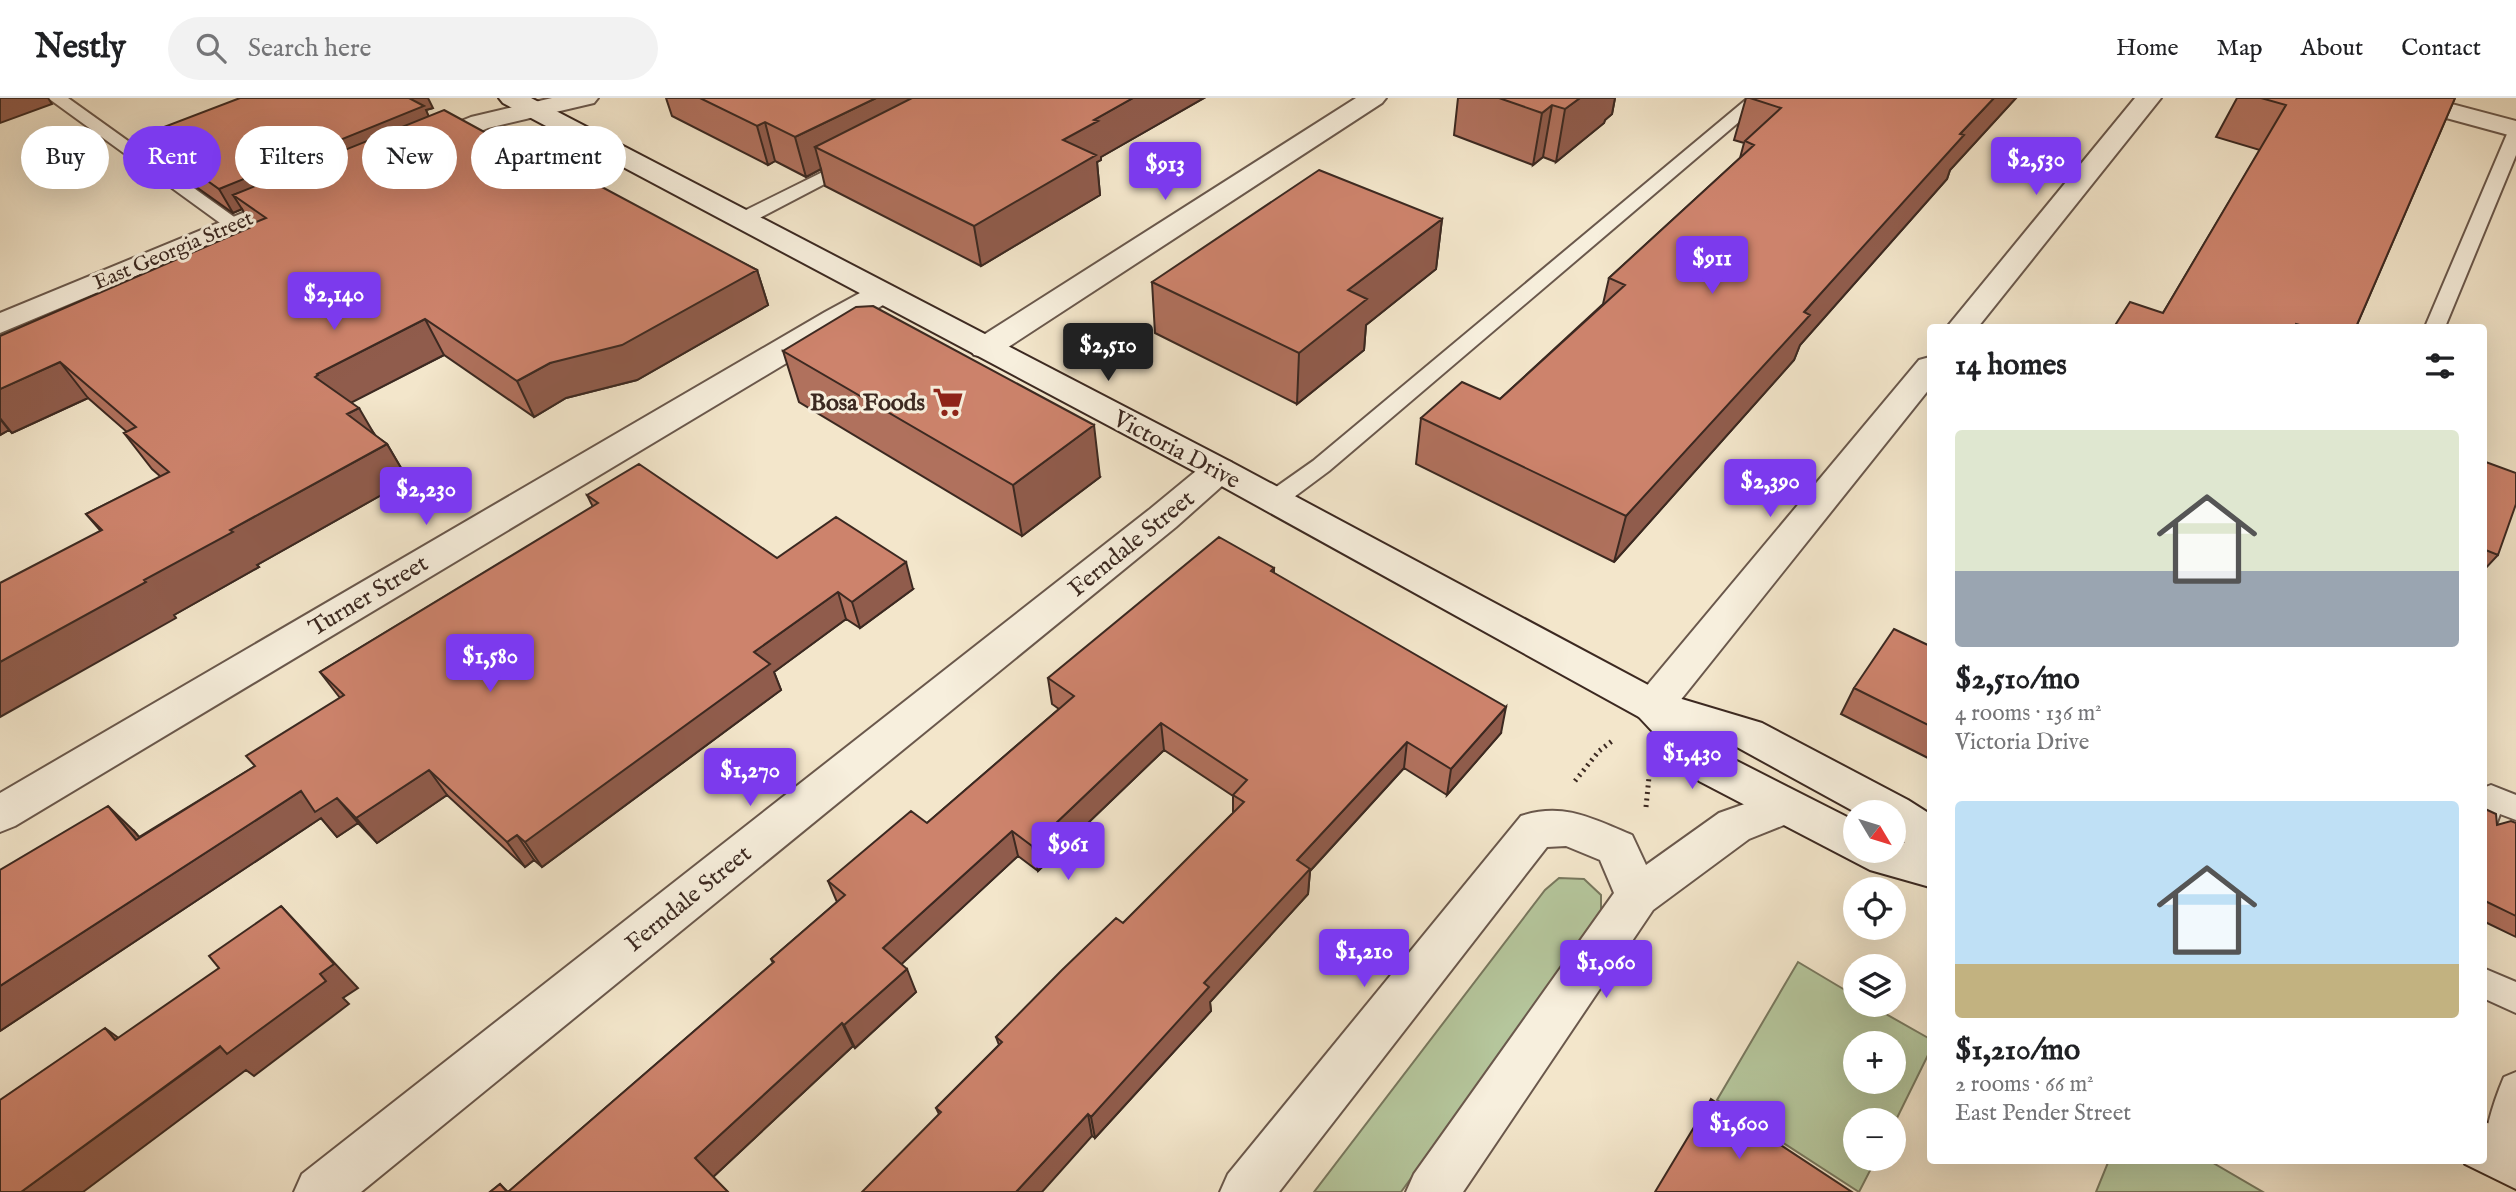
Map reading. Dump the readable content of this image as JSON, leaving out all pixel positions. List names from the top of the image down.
{
  "streets": {
    "street": [
      "East Georgia Street",
      "Victoria Drive",
      "Ferndale Street",
      "Turner Street"
    ]
  },
  "crossings": [
    ["Victoria Drive", "Ferndale Street"],
    ["Victoria Drive", "Turner Street"]
  ],
  "places": {
    "supermarket": ["Bosa Foods"]
  },
  "north": "bottom right",
  "page": {
    "header": "Nestly",
    "search": "Search here",
    "nav": [
      "Home",
      "Map",
      "About",
      "Contact"
    ],
    "chip": [
      "Buy",
      "Rent",
      "Filters",
      "New",
      "Apartment"
    ],
    "price": [
      "$2,530",
      "$913",
      "$911",
      "$2,140",
      "$2,510",
      "$2,390",
      "$2,230",
      "$1,580",
      "$1,430",
      "$1,270",
      "$961",
      "$1,210",
      "$1,060",
      "$1,600"
    ],
    "heading": "14 homes",
    "list": [
      {
        "name": "$2,510/mo",
        "note": "4 rooms · 136 m² · Victoria Drive"
      },
      {
        "name": "$1,210/mo",
        "note": "2 rooms · 66 m² · East Pender Street"
      }
    ],
    "map_buttons": ["+", "−"]
  }
}
